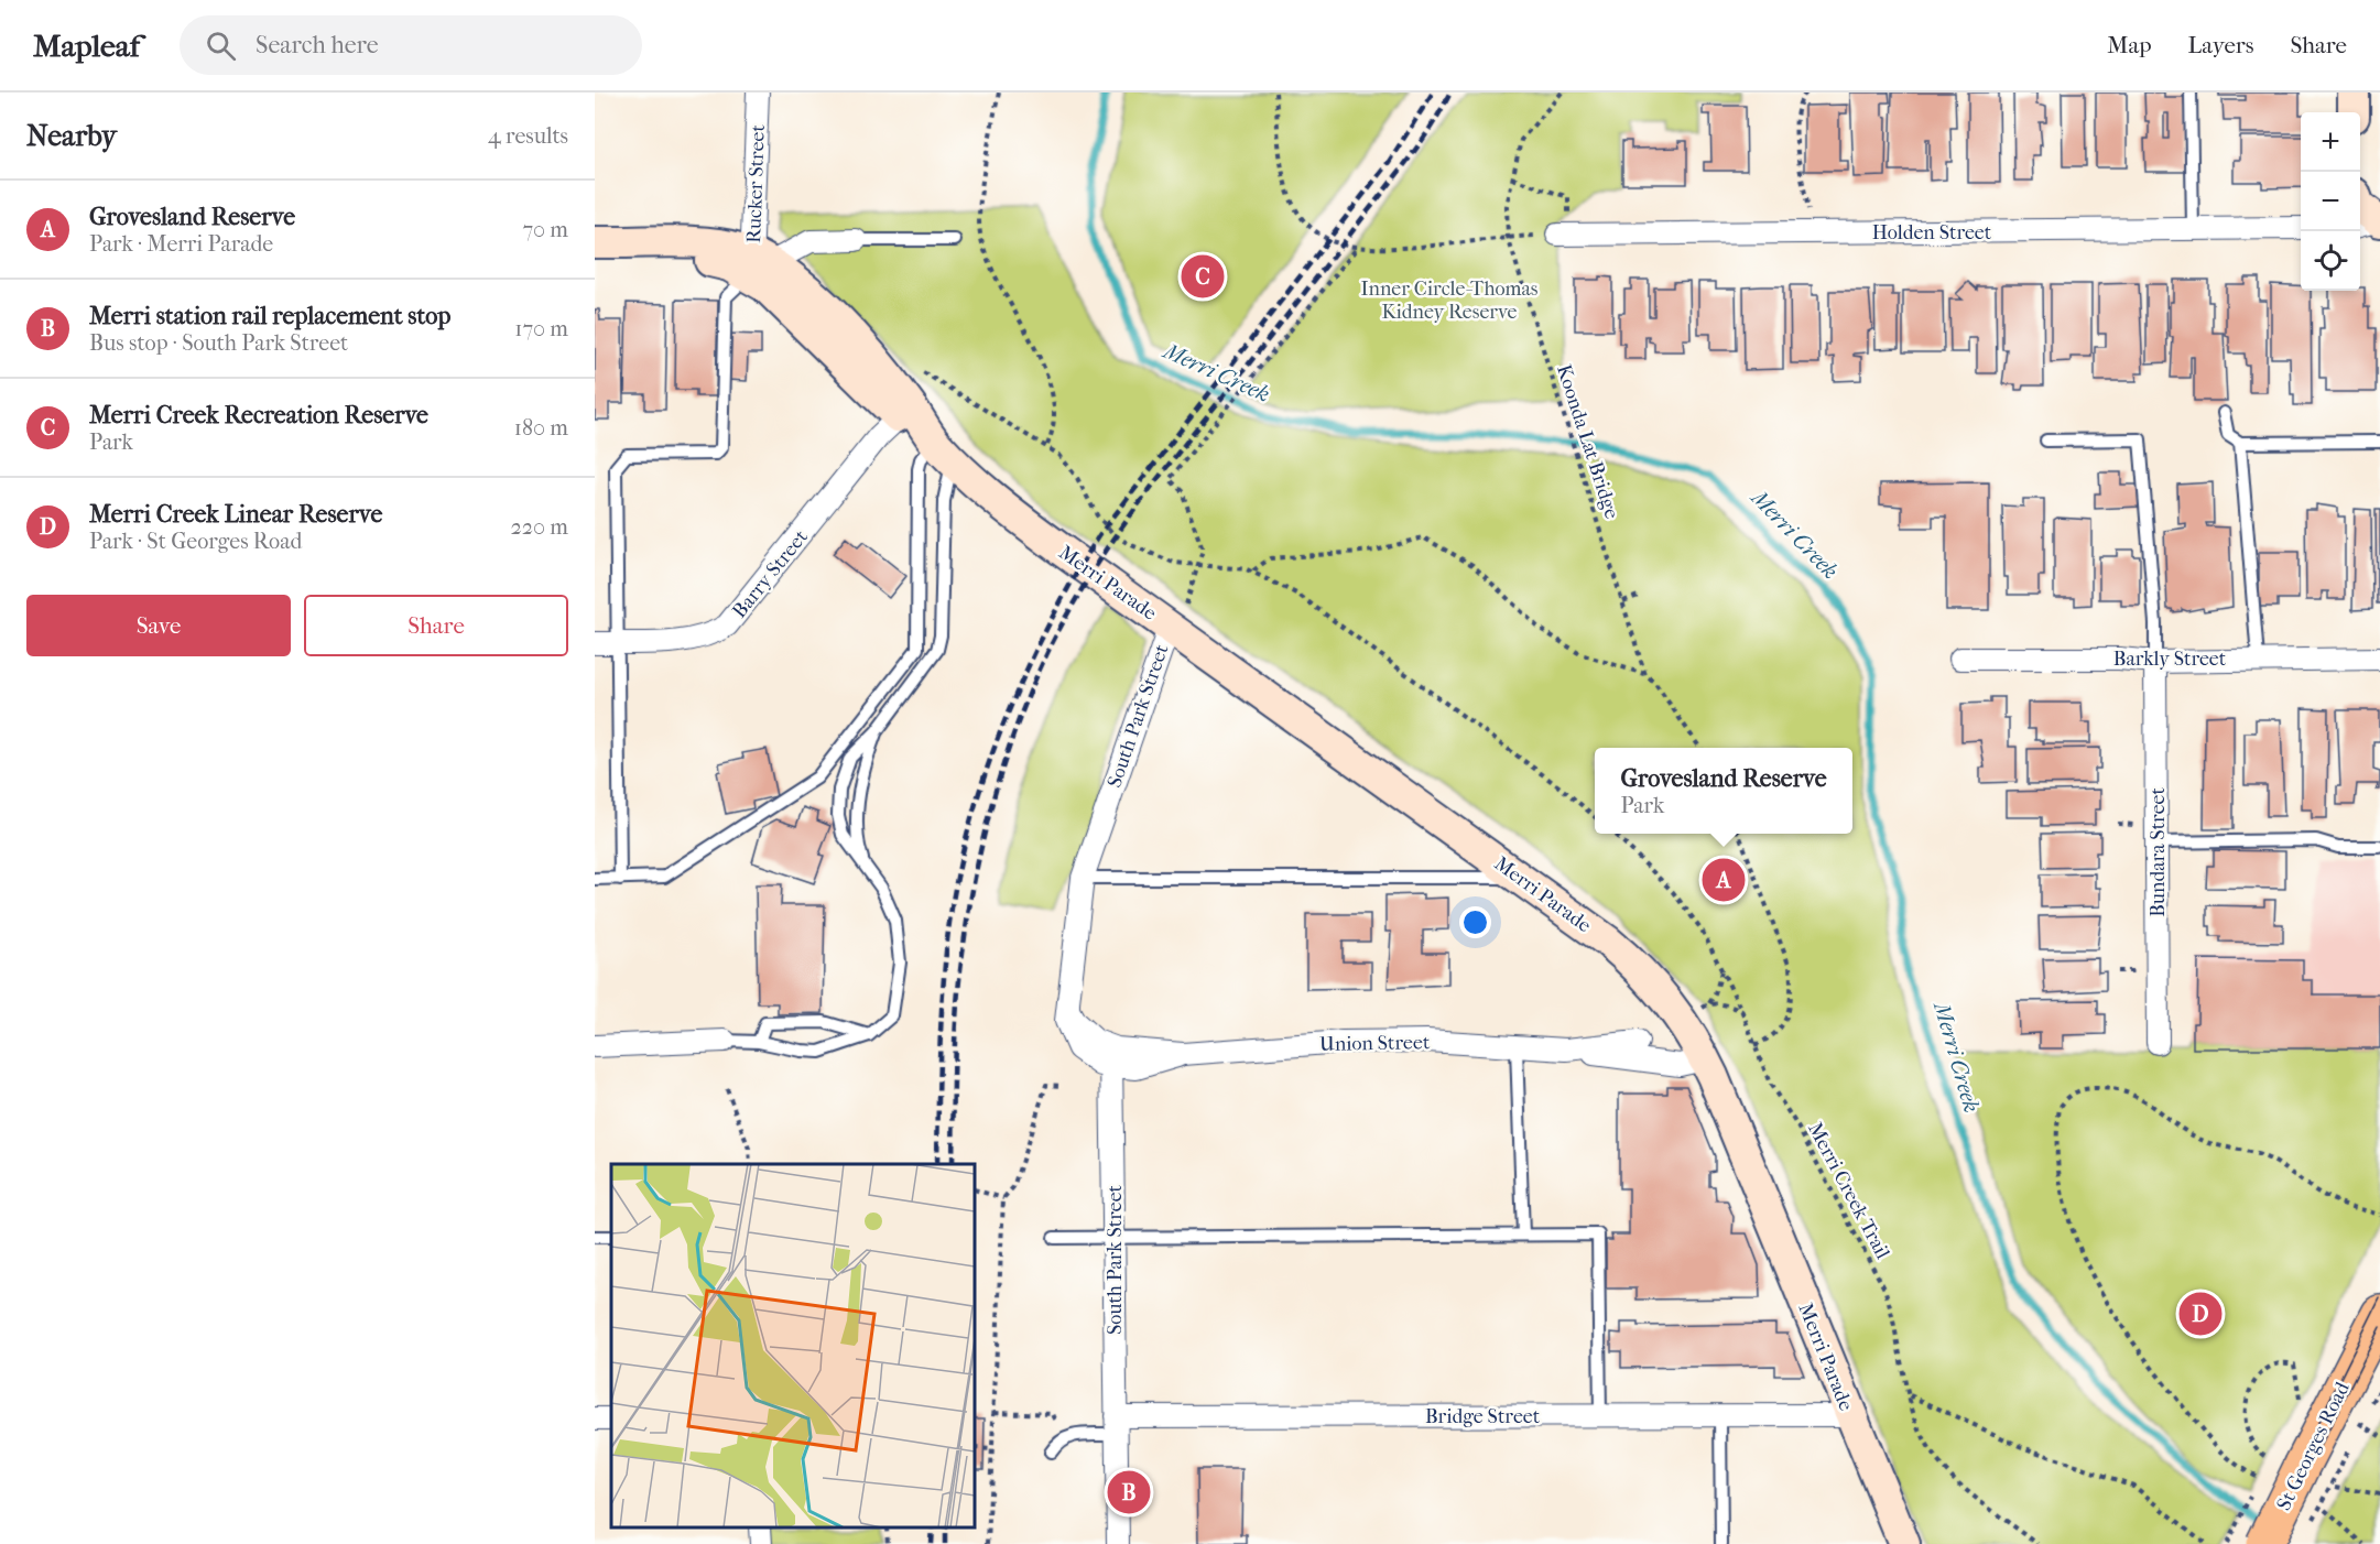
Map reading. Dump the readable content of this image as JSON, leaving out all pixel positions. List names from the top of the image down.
{
  "streets": {
    "highway": ["St Georges Road"],
    "main road": ["Merri Parade"],
    "street": [
      "Rucker Street",
      "Holden Street",
      "Barry Street",
      "Barkly Street",
      "South Park Street",
      "Bundara Street",
      "Union Street",
      "Bridge Street"
    ],
    "path": ["Koonda Lat Bridge", "Merri Creek Trail"]
  },
  "crossings": [
    ["Rucker Street", "Merri Parade"],
    ["Barry Street", "Merri Parade"],
    ["Merri Parade", "South Park Street"],
    ["Merri Parade", "Union Street"],
    ["Merri Parade", "Bridge Street"],
    ["Barkly Street", "Bundara Street"],
    ["South Park Street", "Union Street"],
    ["South Park Street", "Bridge Street"]
  ],
  "water": ["Merri Creek"],
  "parks": ["Inner Circle-Thomas Kidney Reserve"],
  "page": {
    "header": "Mapleaf",
    "search": "Search here",
    "nav": ["Map", "Layers", "Share"],
    "heading": ["Nearby", "4 results"],
    "map_buttons": ["+", "−"],
    "list": [
      {
        "mark": "A",
        "name": "Grovesland Reserve",
        "note": "Park · Merri Parade",
        "value": "70 m"
      },
      {
        "mark": "B",
        "name": "Merri station rail replacement stop",
        "note": "Bus stop · South Park Street",
        "value": "170 m"
      },
      {
        "mark": "C",
        "name": "Merri Creek Recreation Reserve",
        "note": "Park",
        "value": "180 m"
      },
      {
        "mark": "D",
        "name": "Merri Creek Linear Reserve",
        "note": "Park · St Georges Road",
        "value": "220 m"
      }
    ],
    "pins": [
      "C",
      "A",
      "D",
      "B"
    ],
    "buttons": ["Save", "Share"],
    "popup": ["Grovesland Reserve", "Park"]
  }
}
